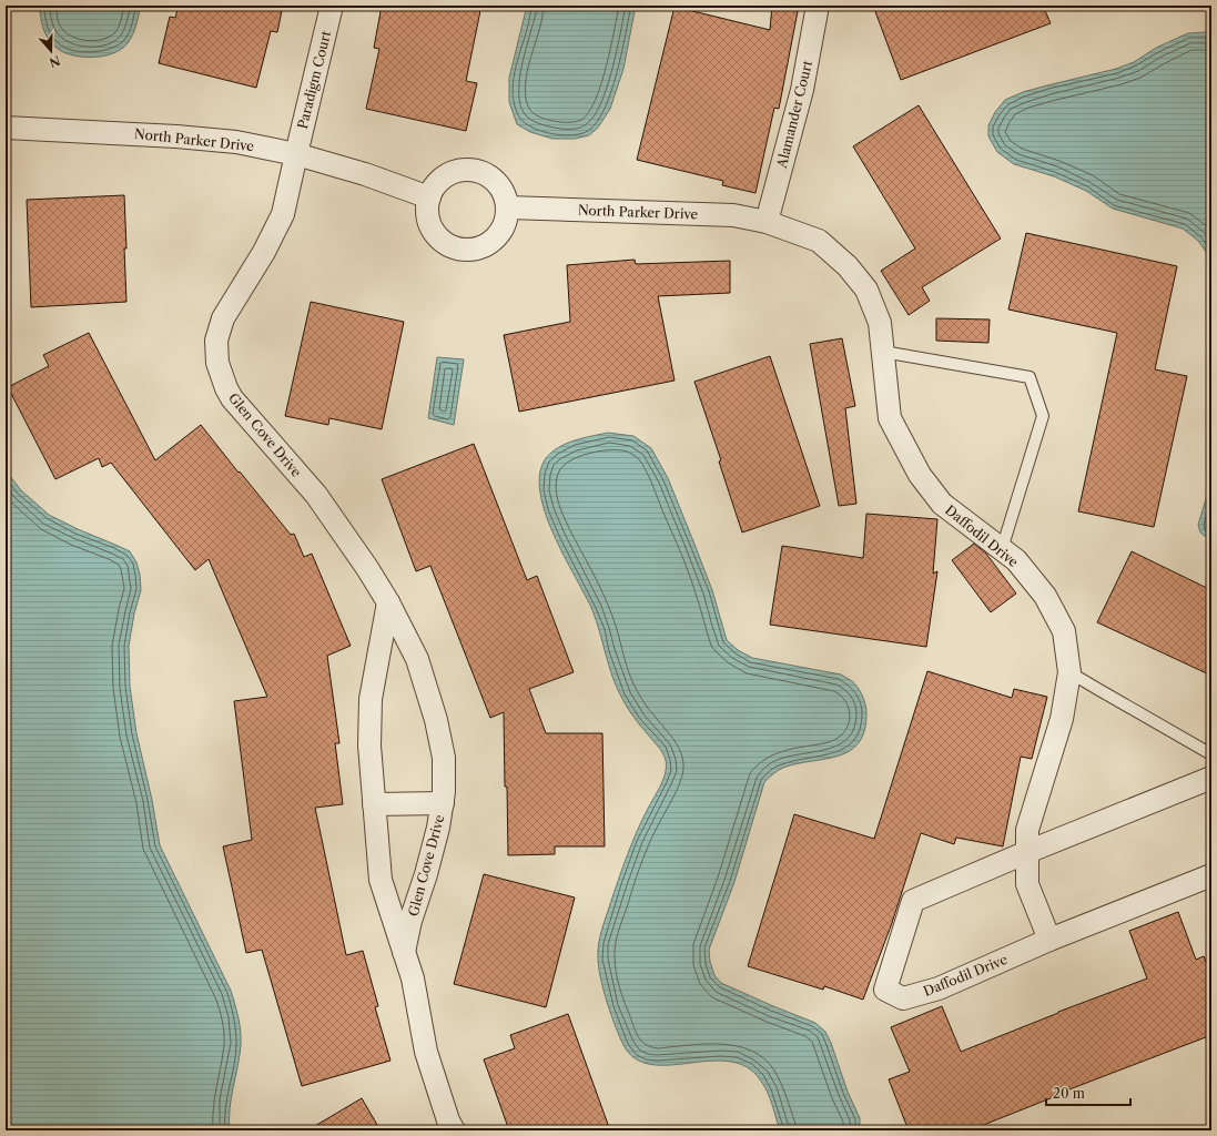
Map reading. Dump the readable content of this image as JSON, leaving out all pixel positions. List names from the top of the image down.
{
  "streets": {
    "street": [
      "Paradigm Court",
      "Alamander Court",
      "North Parker Drive",
      "Glen Cove Drive",
      "Daffodil Drive"
    ]
  },
  "crossings": [
    ["Paradigm Court", "North Parker Drive"],
    ["Paradigm Court", "Glen Cove Drive"],
    ["Alamander Court", "North Parker Drive"],
    ["Alamander Court", "Daffodil Drive"],
    ["North Parker Drive", "Glen Cove Drive"],
    ["North Parker Drive", "Daffodil Drive"]
  ],
  "scale_bar": "20 m",
  "north": "bottom"
}
